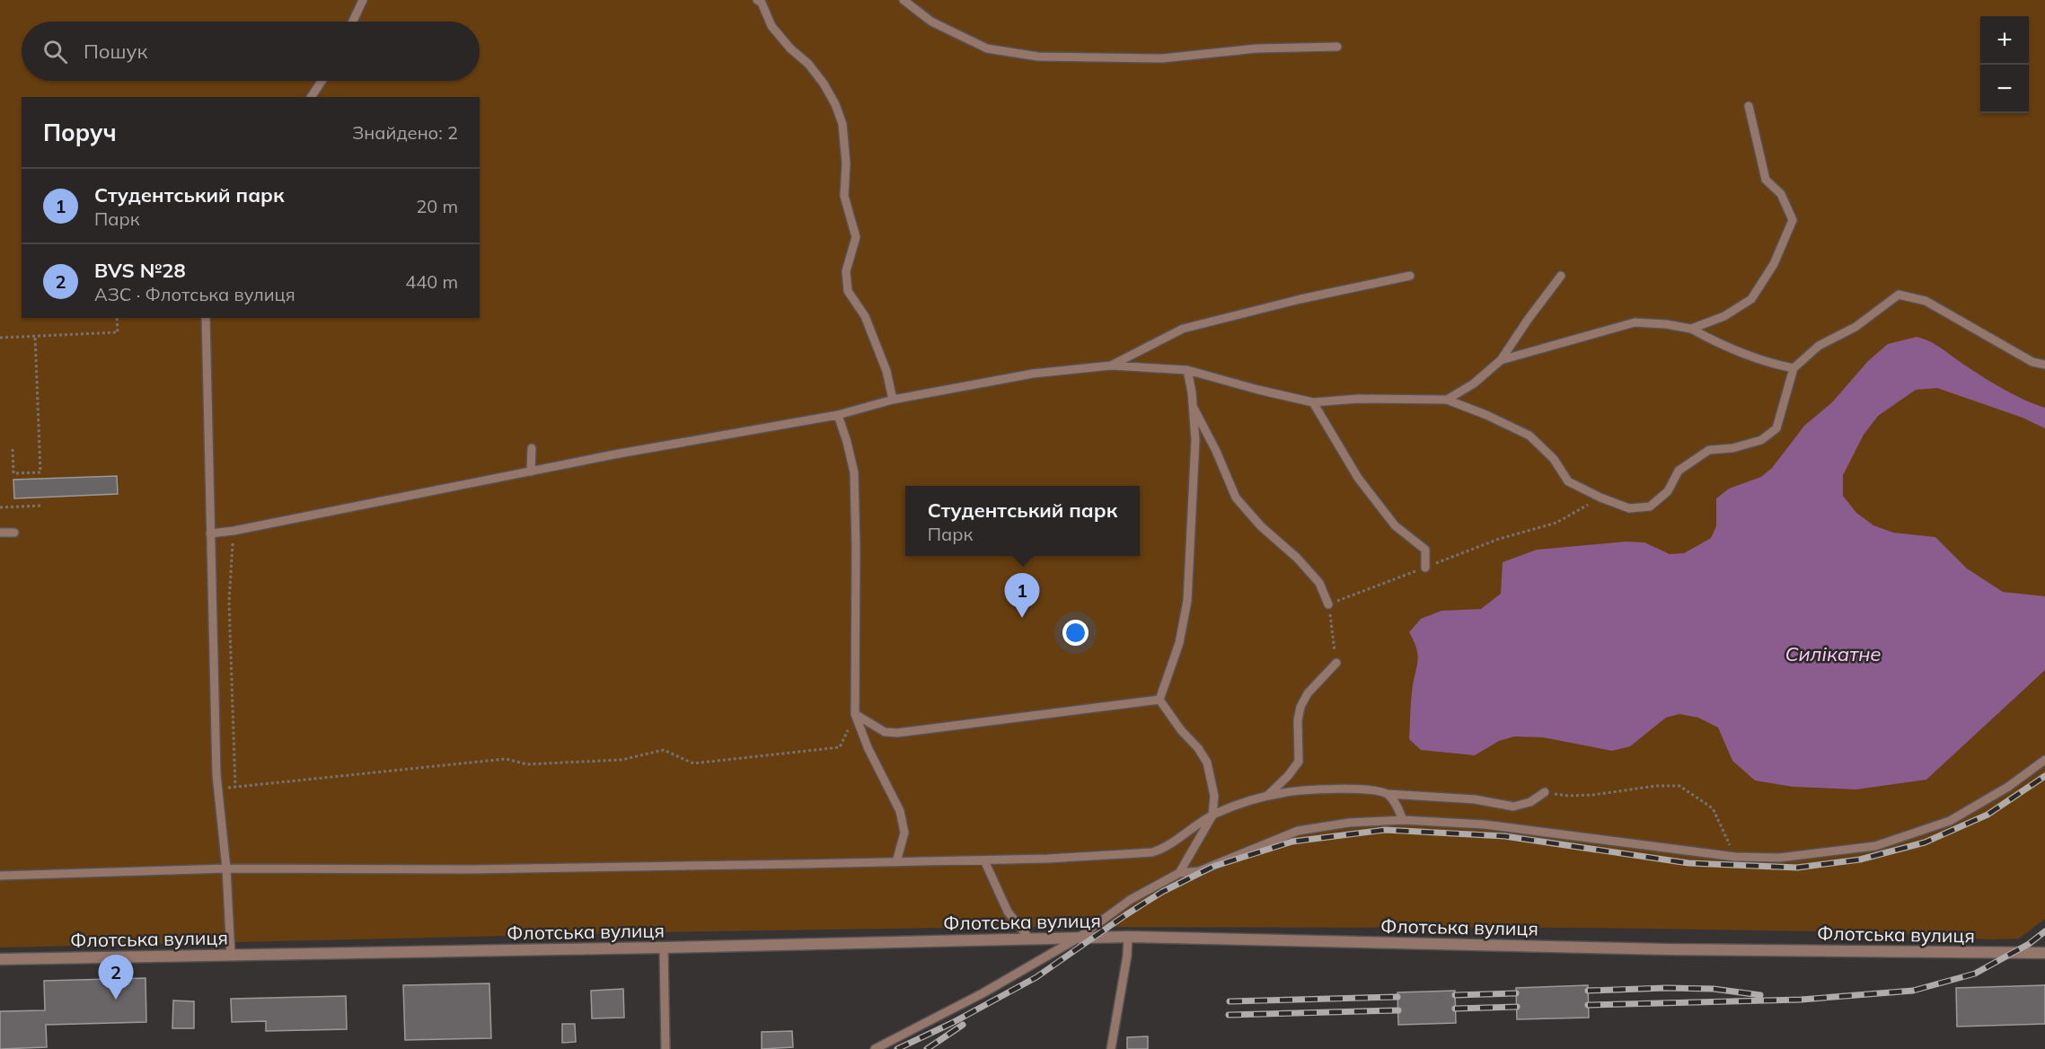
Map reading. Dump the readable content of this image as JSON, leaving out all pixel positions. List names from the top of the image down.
{
  "streets": {
    "street": ["Флотська вулиця"]
  },
  "water": ["Силікатне"],
  "page": {
    "map_buttons": ["+", "−"],
    "search": "Пошук",
    "heading": ["Поруч", "Знайдено: 2"],
    "list": [
      {
        "mark": "1",
        "name": "Студентський парк",
        "note": "Парк",
        "value": "20 m"
      },
      {
        "mark": "2",
        "name": "BVS №28",
        "note": "АЗС · Флотська вулиця",
        "value": "440 m"
      }
    ],
    "popup": ["Студентський парк", "Парк"],
    "pins": ["1", "2"]
  }
}
